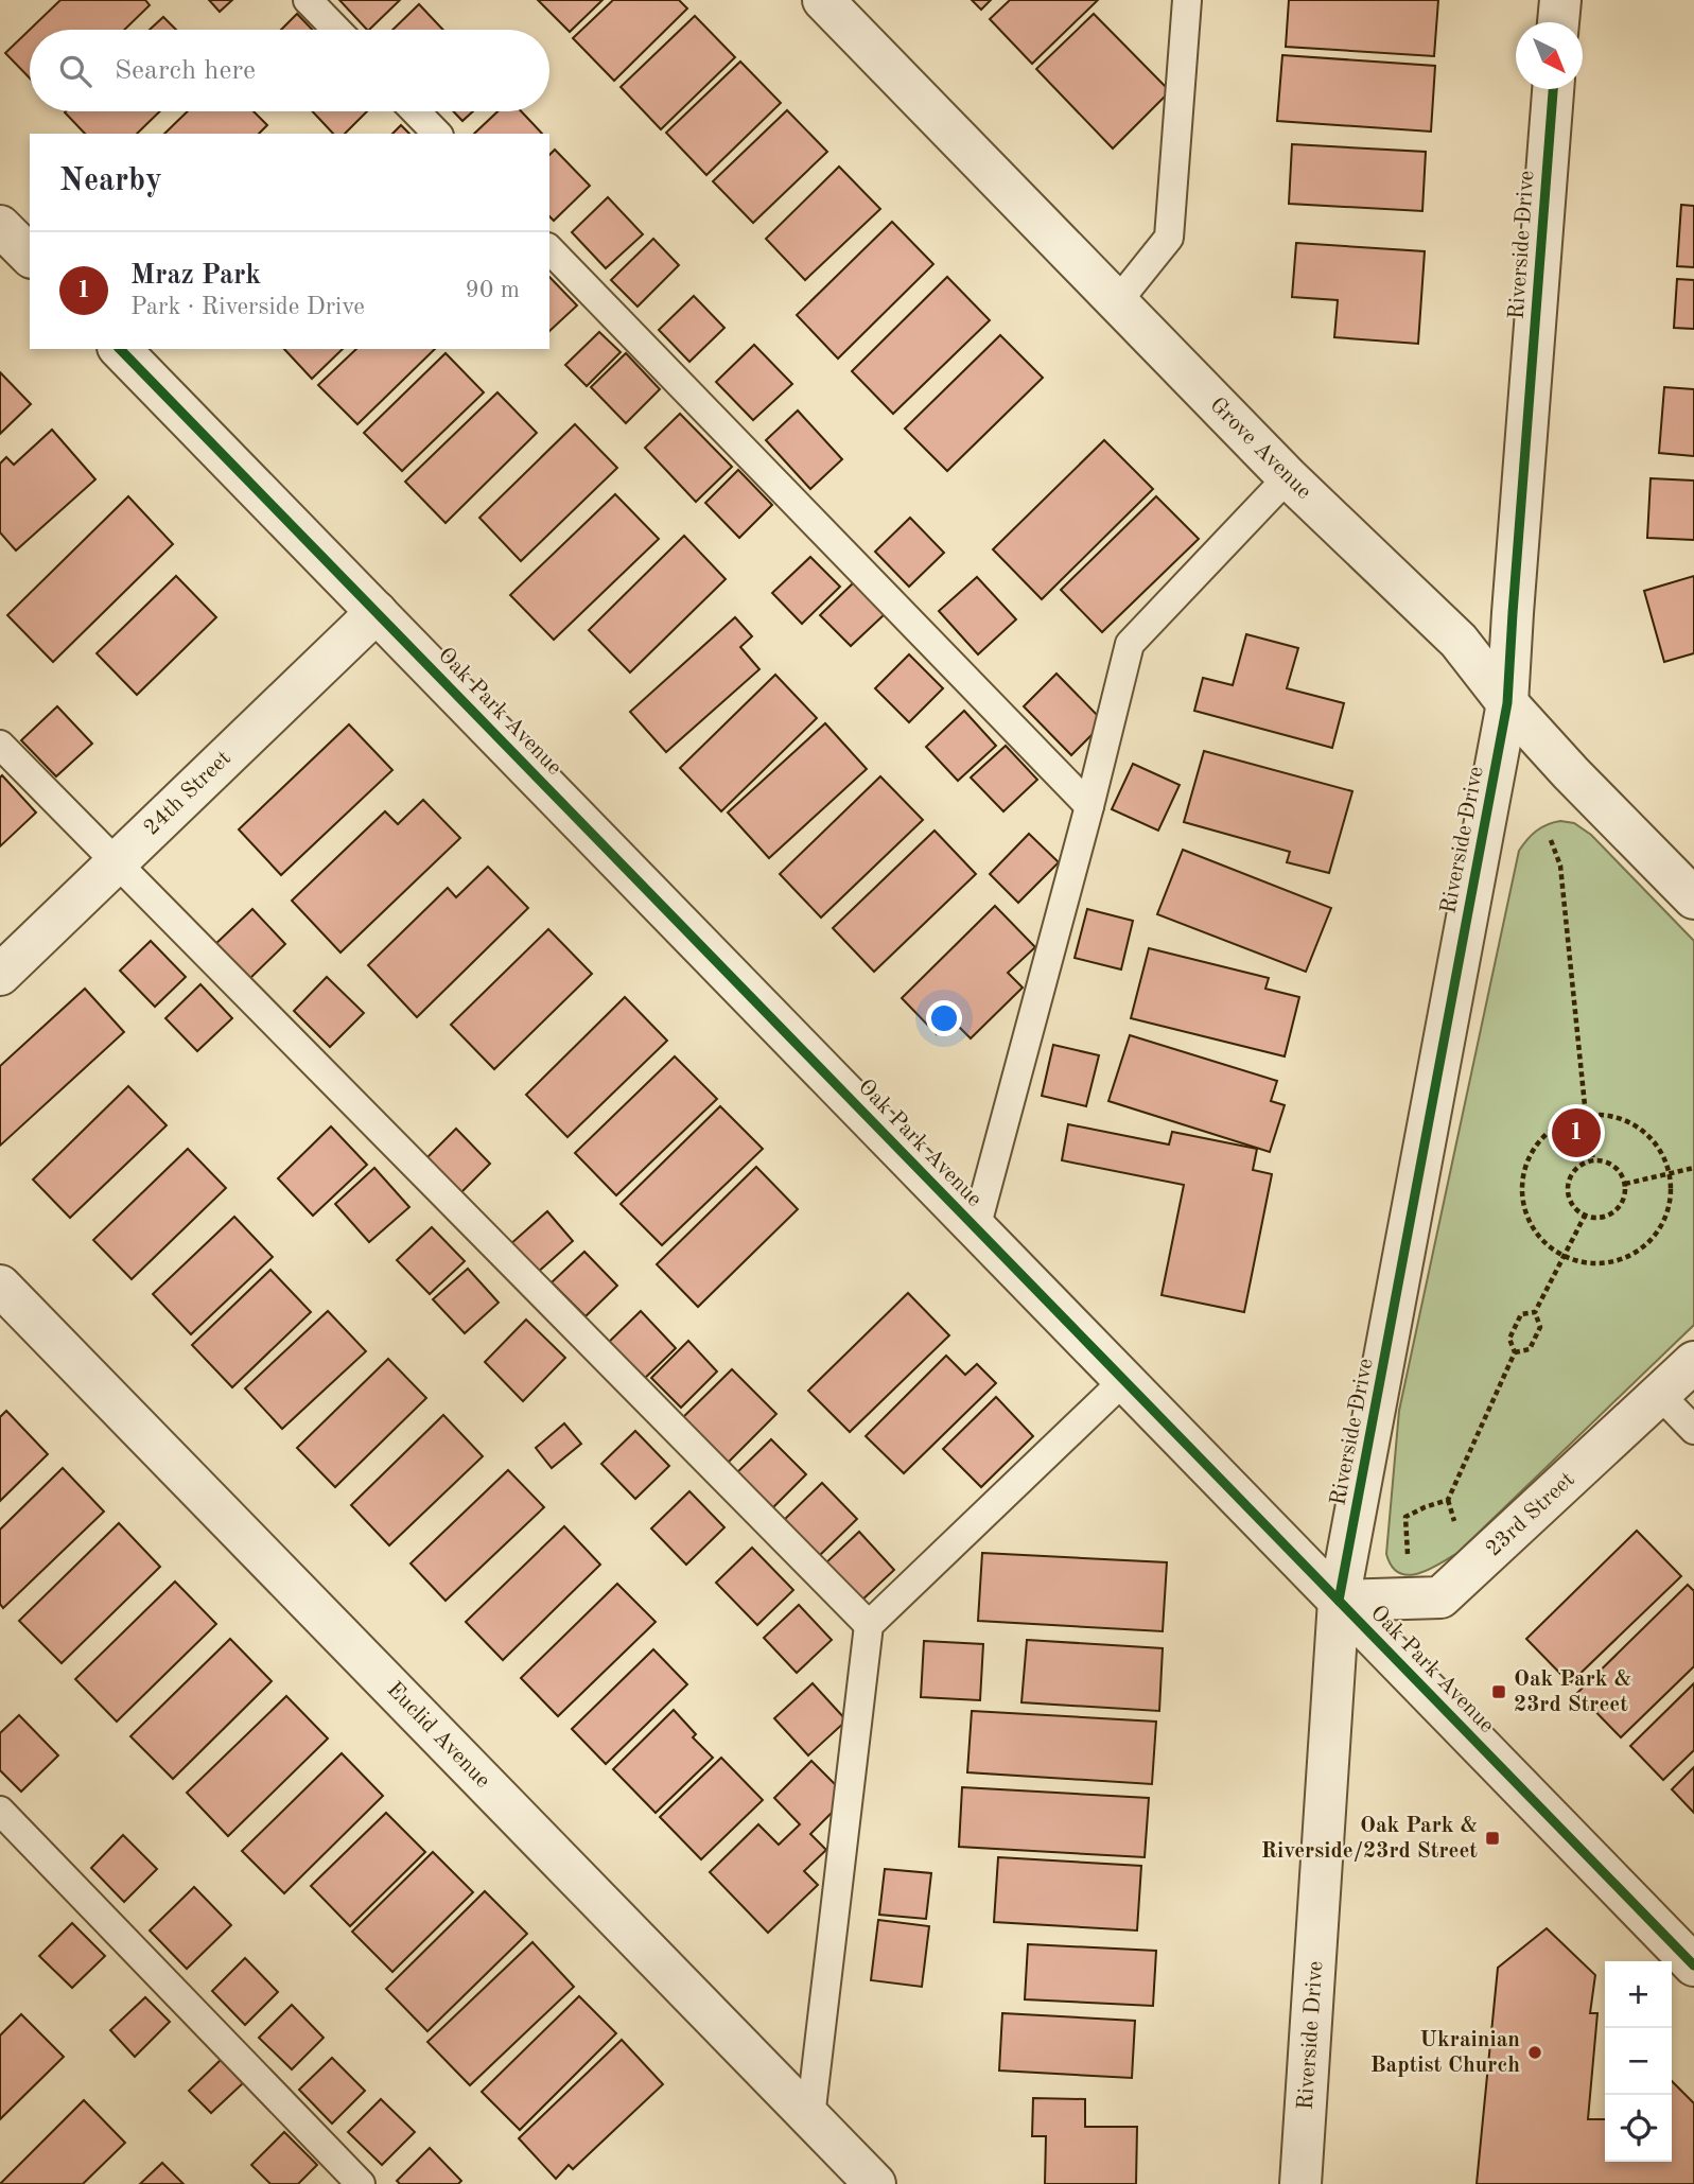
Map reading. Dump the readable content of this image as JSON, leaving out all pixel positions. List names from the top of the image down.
{
  "streets": {
    "street": [
      "Riverside Drive",
      "Grove Avenue",
      "Oak Park Avenue",
      "24th Street",
      "23rd Street",
      "Euclid Avenue"
    ]
  },
  "crossings": [
    ["Riverside Drive", "Grove Avenue"],
    ["Riverside Drive", "Oak Park Avenue"],
    ["Riverside Drive", "23rd Street"],
    ["Oak Park Avenue", "24th Street"],
    ["Oak Park Avenue", "23rd Street"]
  ],
  "places": {
    "transit": ["Oak Park & 23rd Street", "Oak Park & Riverside/23rd Street"],
    "other": ["Ukrainian Baptist Church"]
  },
  "north": "bottom right",
  "page": {
    "search": "Search here",
    "heading": "Nearby",
    "list": [
      {
        "mark": "1",
        "name": "Mraz Park",
        "note": "Park · Riverside Drive",
        "value": "90 m"
      }
    ],
    "pins": "1",
    "map_buttons": ["+", "−"]
  }
}
